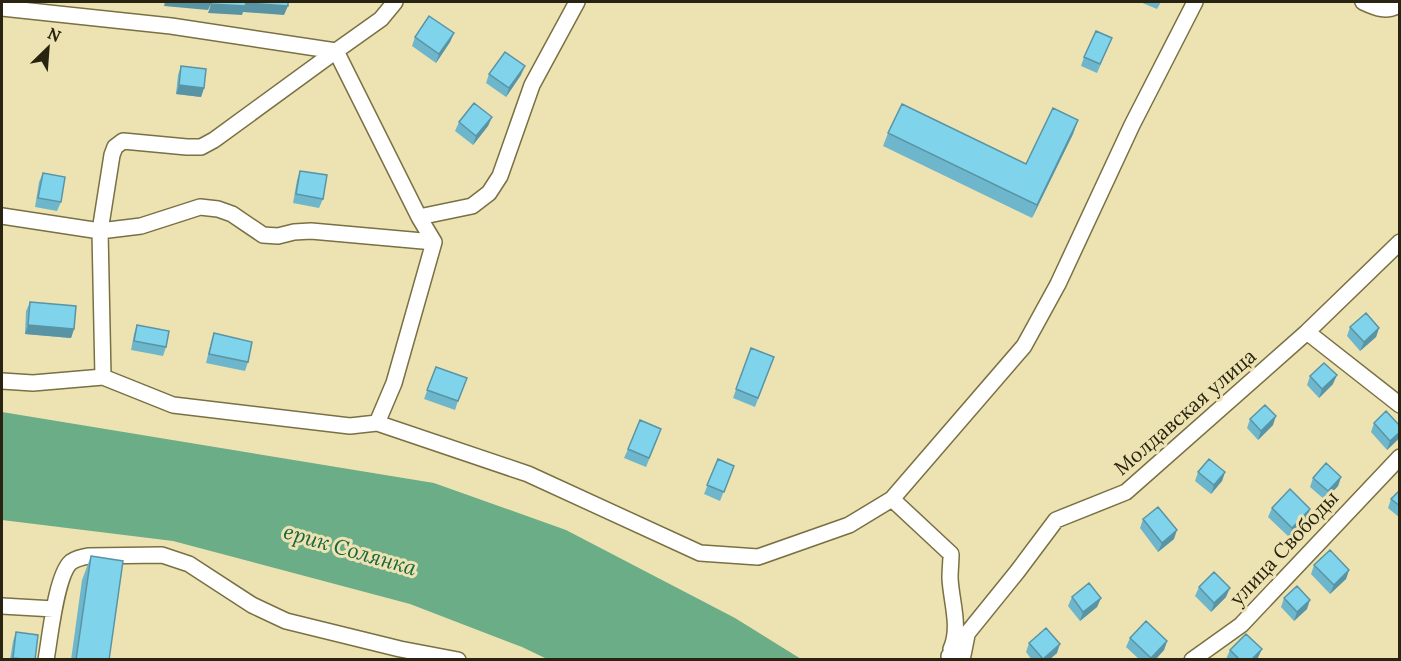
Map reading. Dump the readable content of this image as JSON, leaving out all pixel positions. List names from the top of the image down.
{
  "streets": {
    "street": ["Молдавская улица", "улица Свободы"]
  },
  "water": ["ерик Солянка"],
  "north": "top right"
}
